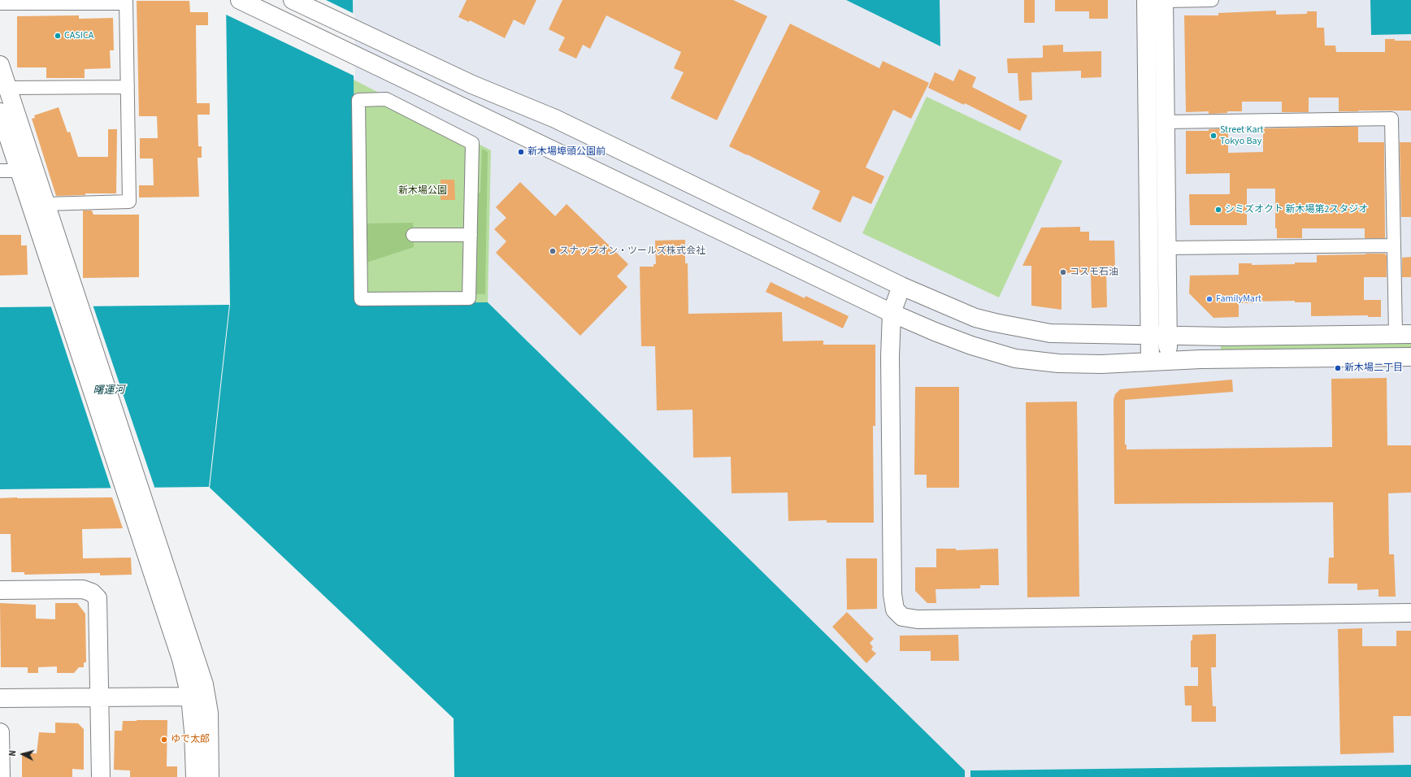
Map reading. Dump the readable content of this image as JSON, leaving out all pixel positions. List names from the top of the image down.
{
  "water": ["曙運河"],
  "parks": ["新木場公園"],
  "places": [
    "CASICA",
    "Street Kart Tokyo Bay",
    "新木場埠頭公園前",
    "シミズオクト 新木場第2スタジオ",
    "スナップオン・ツールズ株式会社",
    "コスモ石油",
    "FamilyMart",
    "新木場二丁目",
    "ゆで太郎"
  ],
  "north": "left"
}
